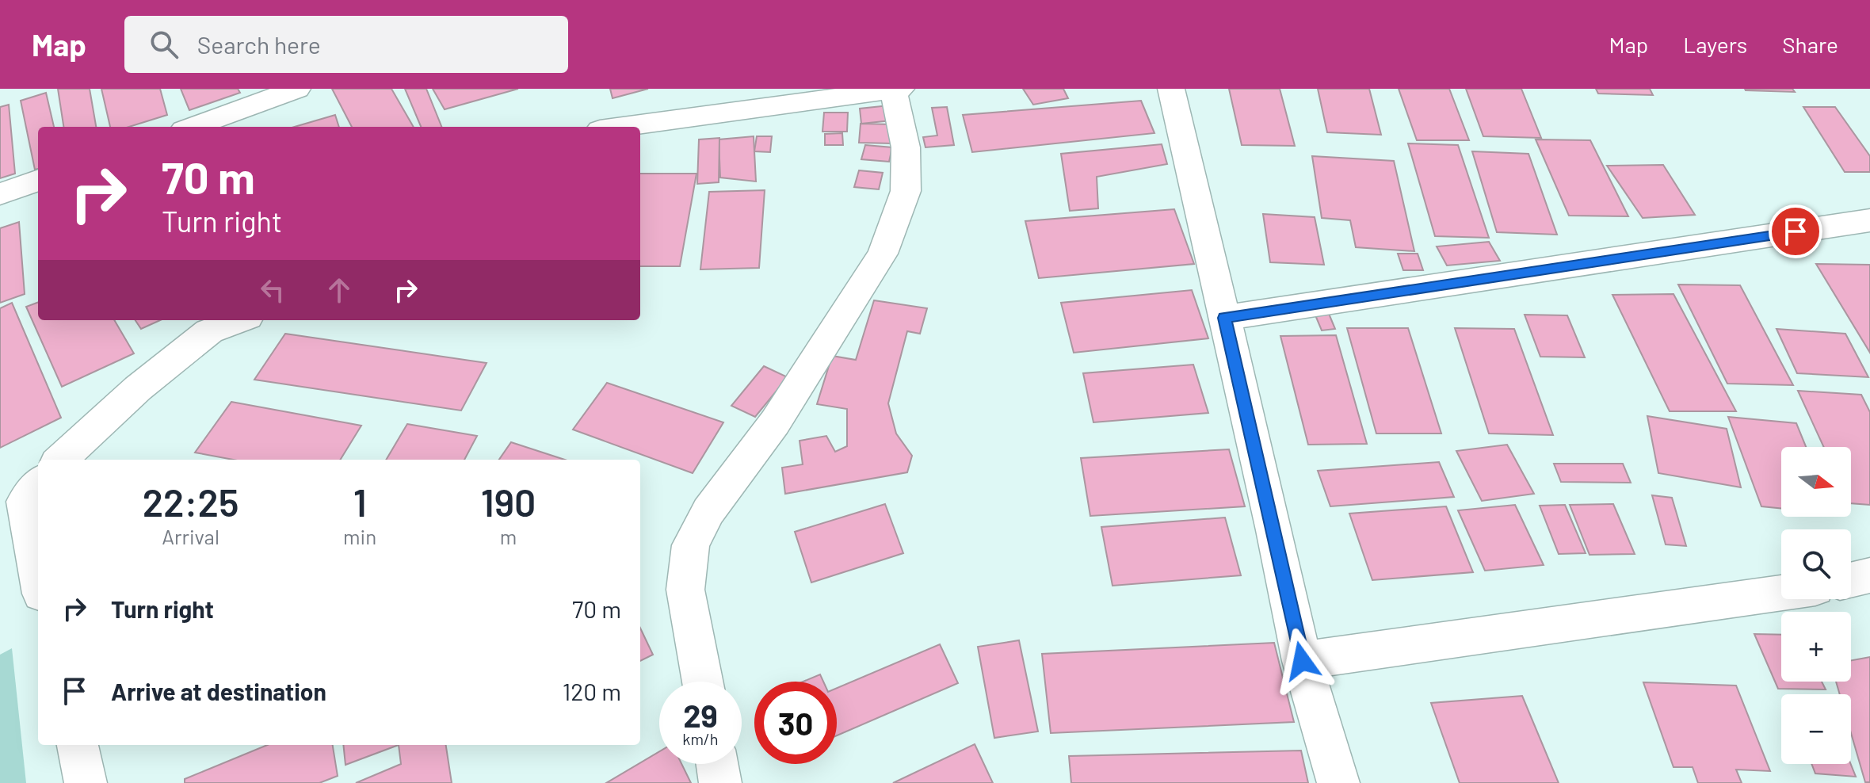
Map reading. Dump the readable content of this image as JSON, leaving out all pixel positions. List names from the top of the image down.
{
  "north": "right",
  "page": {
    "header": "Map",
    "search": "Search here",
    "nav": ["Map", "Layers", "Share"],
    "turn": ["70 m", "Turn right"],
    "map_buttons": ["+", "−"],
    "eta": [
      "22:25",
      "Arrival",
      "1",
      "min",
      "190",
      "m"
    ],
    "list": [
      {
        "name": "Turn right",
        "value": "70 m"
      },
      {
        "name": "Arrive at destination",
        "value": "120 m"
      }
    ],
    "speed": "29 km/h",
    "limit": "30"
  }
}
